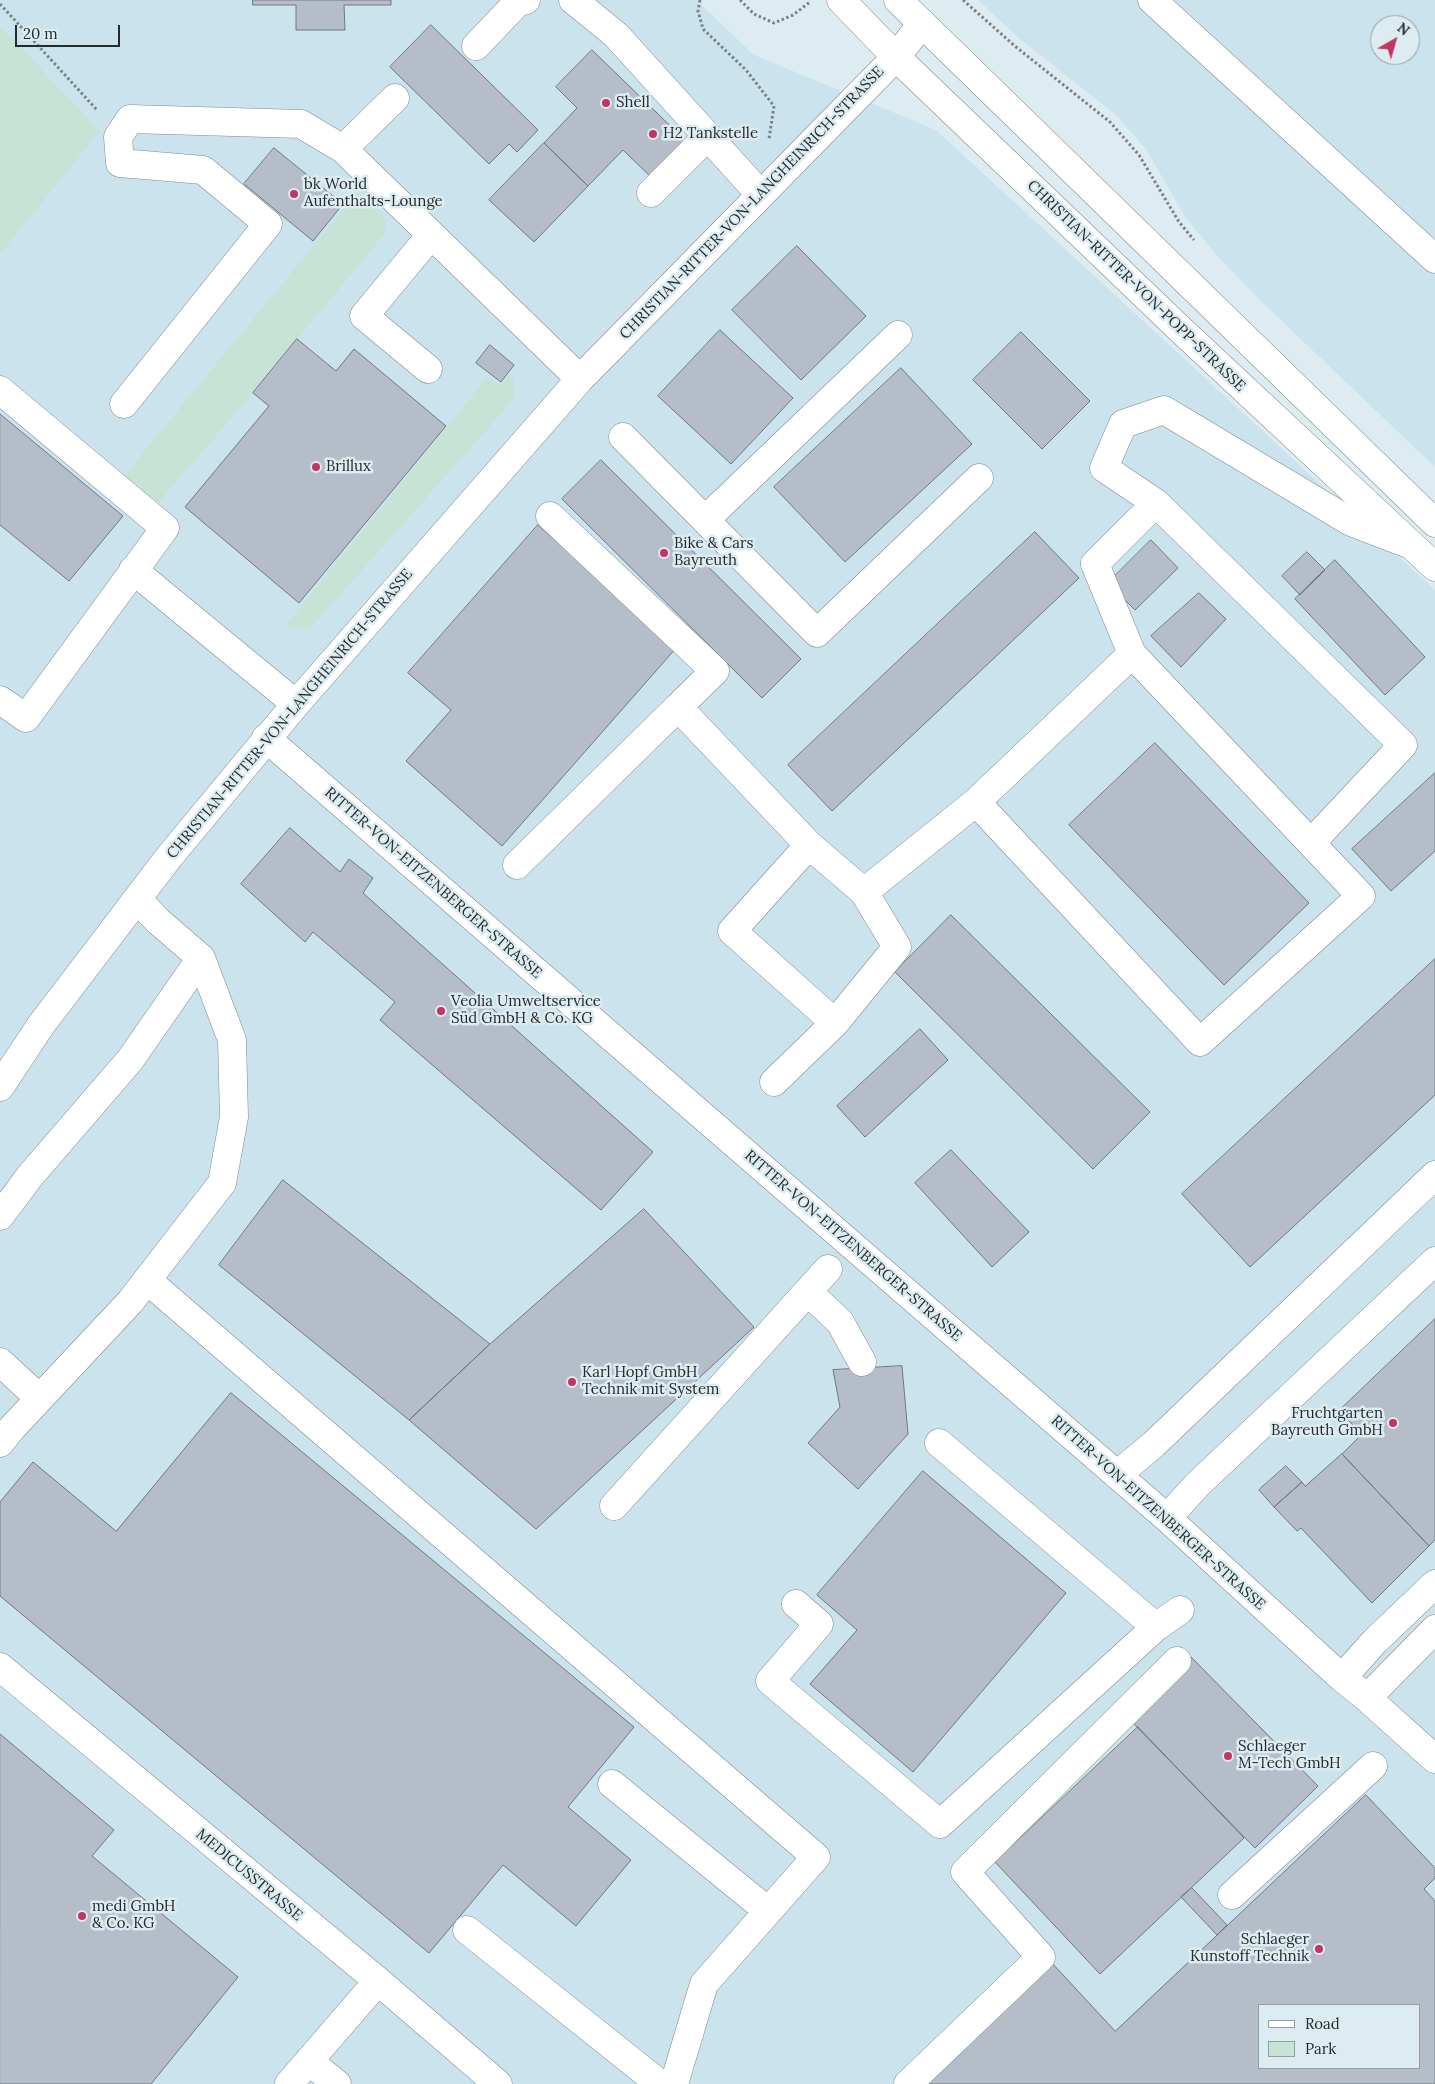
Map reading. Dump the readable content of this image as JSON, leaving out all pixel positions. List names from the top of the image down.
{
  "streets": {
    "street": [
      "CHRISTIAN-RITTER-VON-LANGHEINRICH-STRASSE",
      "CHRISTIAN-RITTER-VON-POPP-STRASSE",
      "RITTER-VON-EITZENBERGER-STRASSE",
      "MEDICUSSTRASSE"
    ]
  },
  "crossings": [
    ["CHRISTIAN-RITTER-VON-LANGHEINRICH-STRASSE", "CHRISTIAN-RITTER-VON-POPP-STRASSE"],
    ["CHRISTIAN-RITTER-VON-LANGHEINRICH-STRASSE", "RITTER-VON-EITZENBERGER-STRASSE"]
  ],
  "places": [
    "Shell",
    "H2 Tankstelle",
    "bk World Aufenthalts-Lounge",
    "Brillux",
    "Bike & Cars Bayreuth",
    "Veolia Umweltservice Süd GmbH & Co. KG",
    "Karl Hopf GmbH Technik mit System",
    "Fruchtgarten Bayreuth GmbH",
    "Schlaeger M-Tech GmbH",
    "medi GmbH & Co. KG",
    "Schlaeger Kunstoff Technik"
  ],
  "legend": ["Road", "Park"],
  "scale_bar": "20 m",
  "north": "top right"
}
